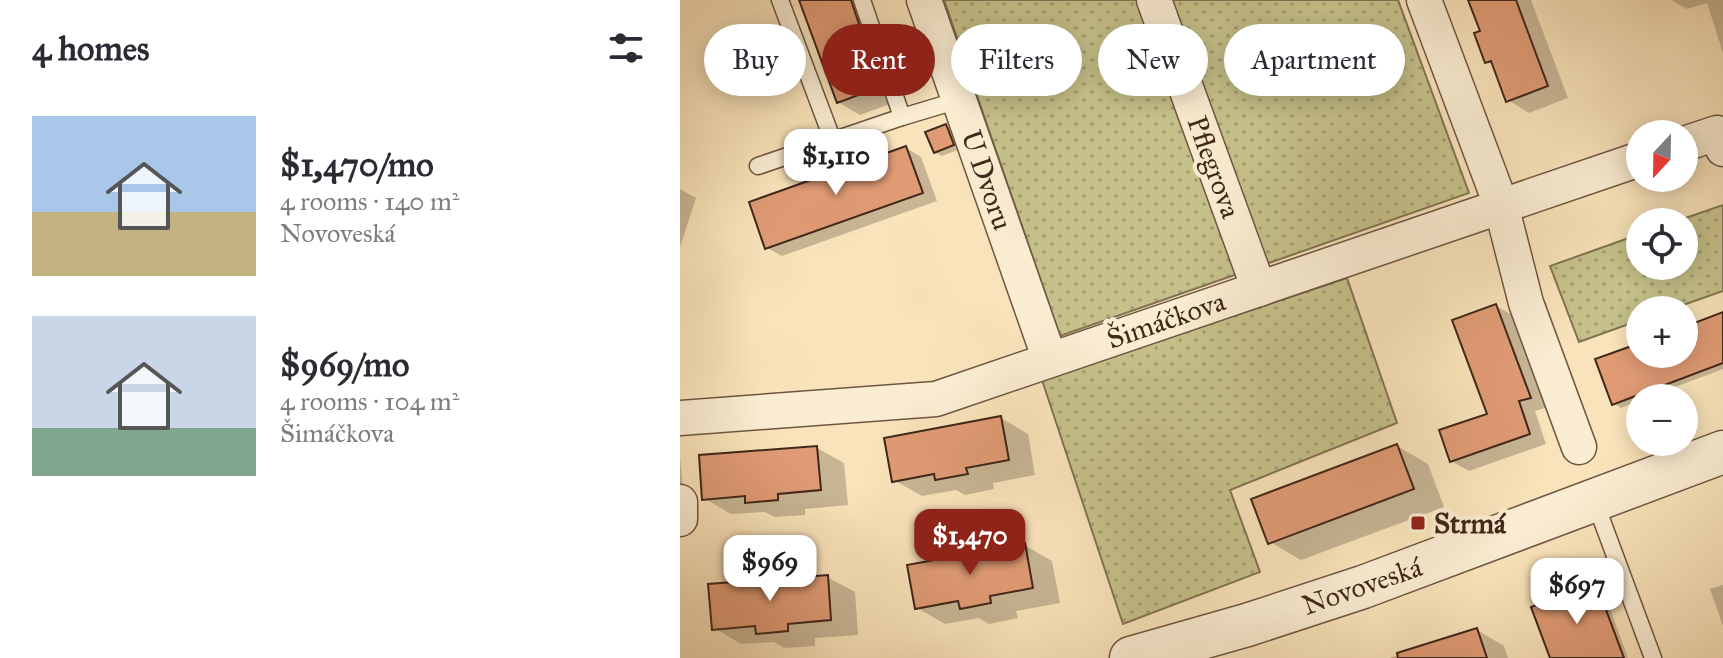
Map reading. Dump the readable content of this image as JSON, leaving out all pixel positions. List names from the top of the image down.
{
  "streets": {
    "street": [
      "Pflegrova",
      "U Dvoru",
      "Šimáčkova",
      "Novoveská"
    ]
  },
  "crossings": [
    ["Pflegrova", "Šimáčkova"],
    ["U Dvoru", "Šimáčkova"]
  ],
  "places": {
    "transit": ["Strmá"]
  },
  "north": "bottom",
  "page": {
    "heading": "4 homes",
    "chip": [
      "Buy",
      "Rent",
      "Filters",
      "New",
      "Apartment"
    ],
    "list": [
      {
        "name": "$1,470/mo",
        "note": "4 rooms · 140 m² · Novoveská"
      },
      {
        "name": "$969/mo",
        "note": "4 rooms · 104 m² · Šimáčkova"
      }
    ],
    "map_buttons": ["+", "−"],
    "price": [
      "$1,110",
      "$1,470",
      "$969",
      "$697"
    ]
  }
}
